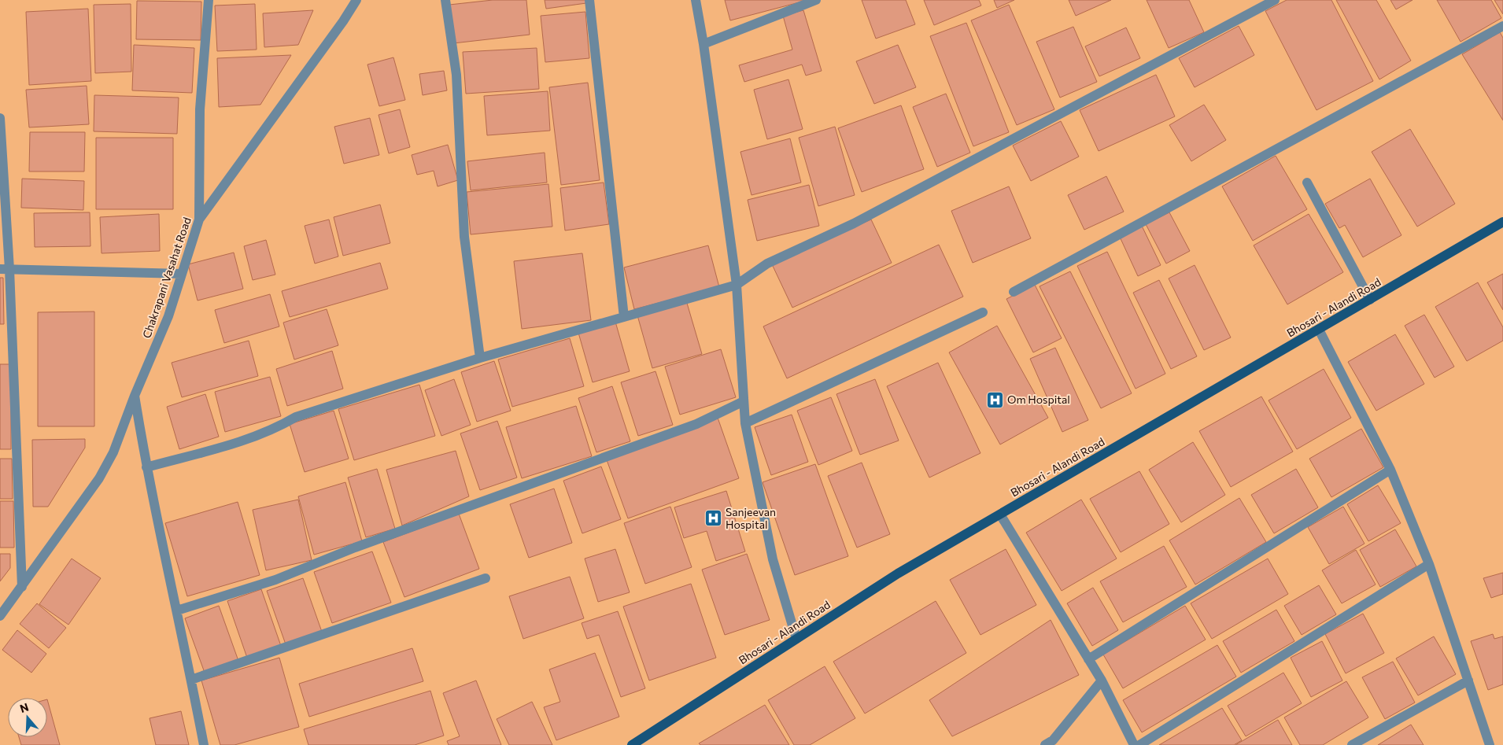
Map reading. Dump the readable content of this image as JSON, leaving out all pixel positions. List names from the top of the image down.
{
  "streets": {
    "main road": ["Bhosari - Alandi Road"],
    "street": ["Chakrapani Vasahat Road"]
  },
  "places": {
    "hospital": ["Om Hospital", "Sanjeevan Hospital"]
  },
  "north": "top"
}
